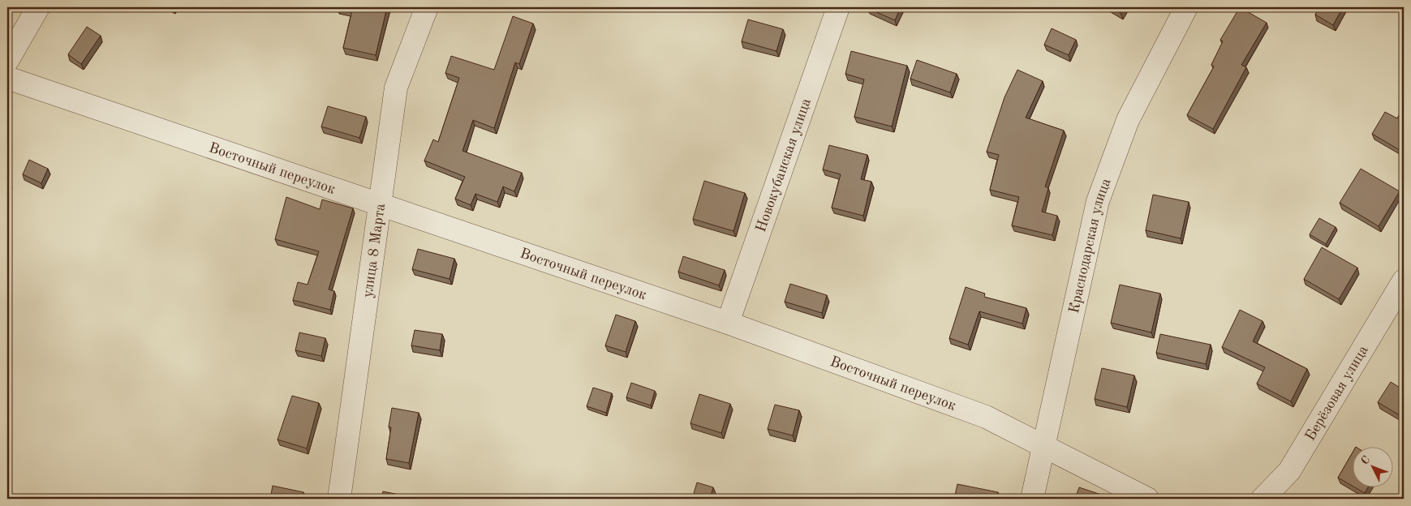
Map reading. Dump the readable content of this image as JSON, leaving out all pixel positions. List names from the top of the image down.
{
  "streets": {
    "street": [
      "Новокубанская улица",
      "Восточный переулок",
      "Краснодарская улица",
      "улица 8 Марта",
      "Берёзовая улица"
    ]
  },
  "crossings": [
    ["Новокубанская улица", "Восточный переулок"],
    ["Восточный переулок", "Краснодарская улица"],
    ["Восточный переулок", "улица 8 Марта"]
  ],
  "north": "top left"
}
